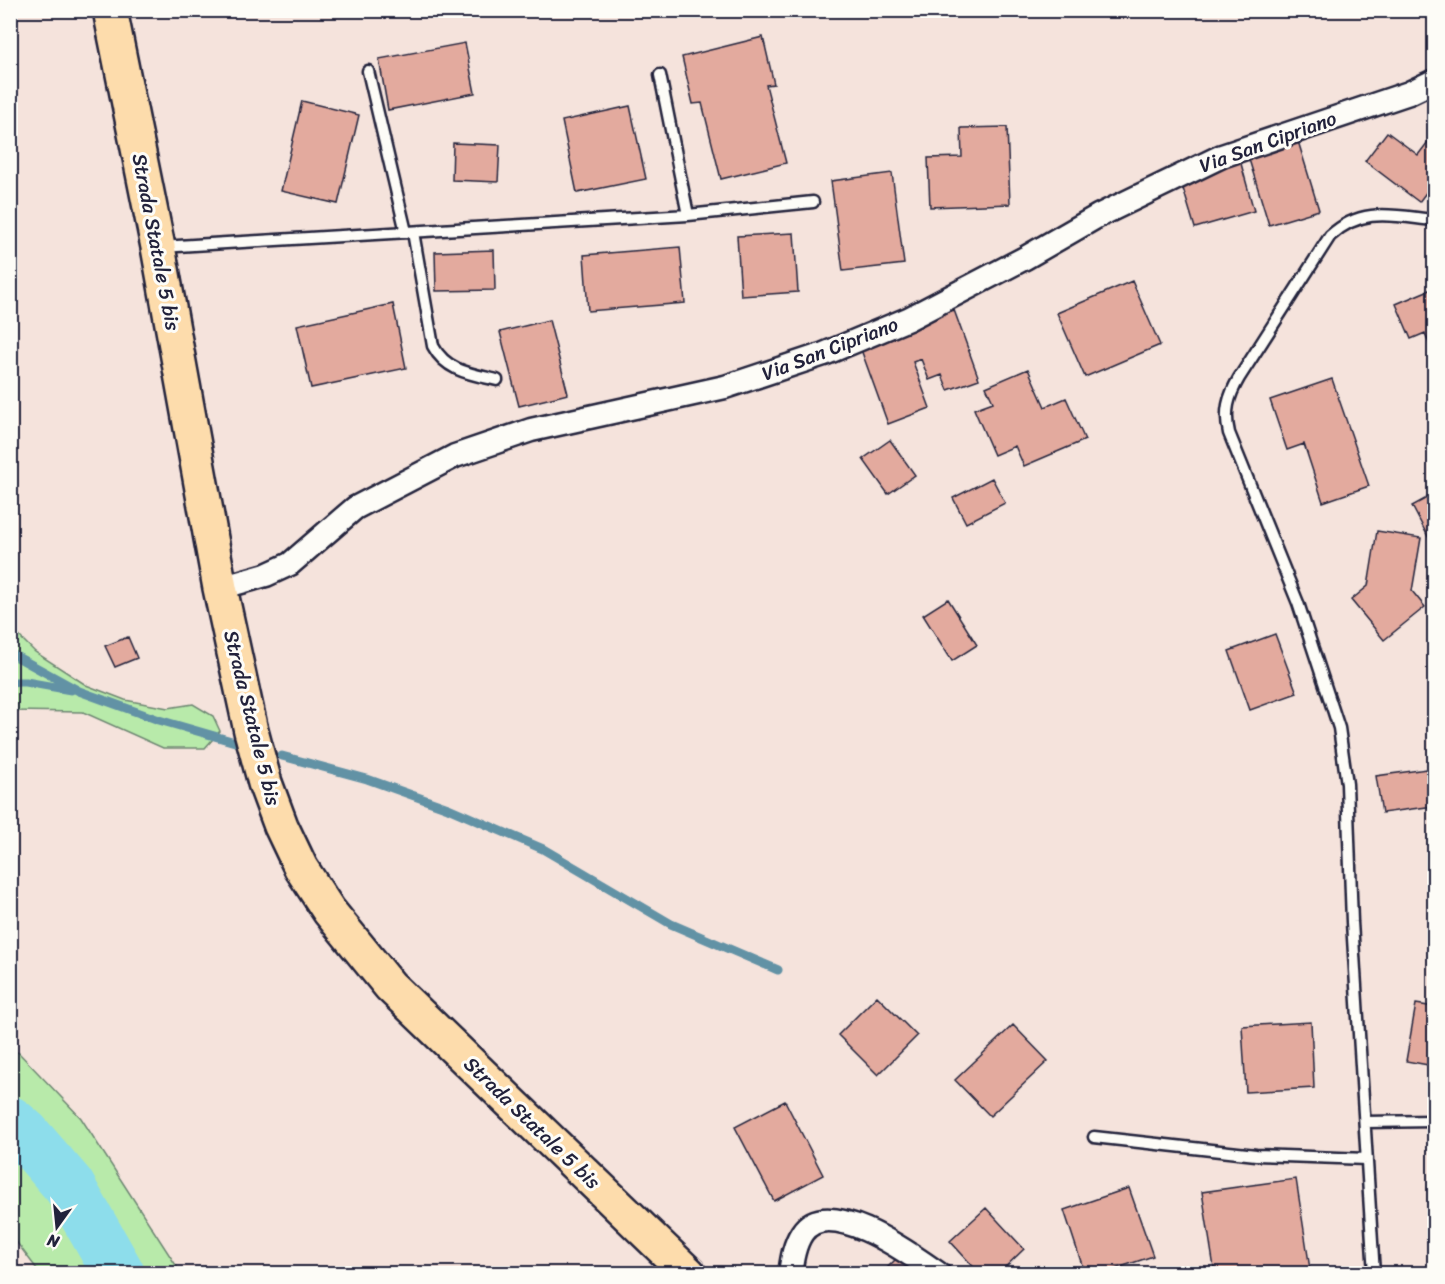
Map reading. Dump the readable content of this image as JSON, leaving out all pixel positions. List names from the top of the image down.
{
  "streets": {
    "main road": ["Strada Statale 5 bis"],
    "street": ["Via San Cipriano"]
  },
  "crossings": [
    ["Via San Cipriano", "Strada Statale 5 bis"]
  ],
  "north": "bottom"
}
